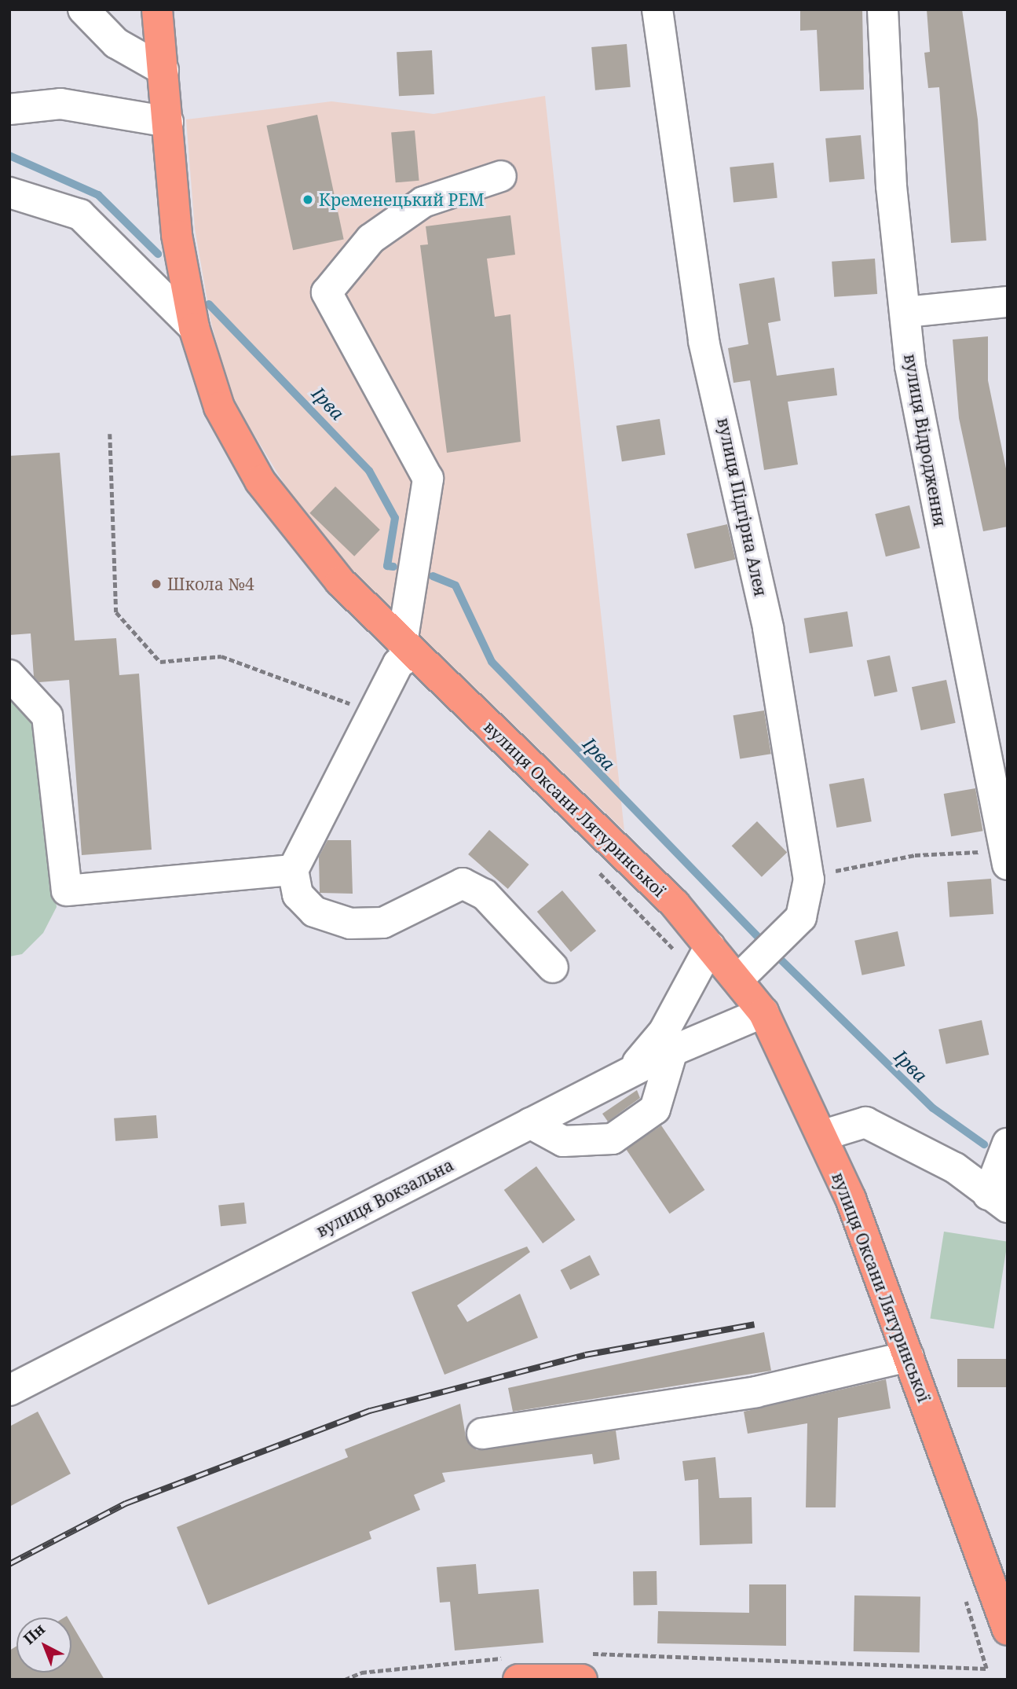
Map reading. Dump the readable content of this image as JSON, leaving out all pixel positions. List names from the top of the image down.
{
  "streets": {
    "highway": ["вулиця Оксани Лятуринської"],
    "street": ["вулиця Відродження", "вулиця Підгірна Алея", "вулиця Вокзальна"]
  },
  "crossings": [
    ["вулиця Підгірна Алея", "вулиця Оксани Лятуринської"],
    ["вулиця Оксани Лятуринської", "вулиця Вокзальна"]
  ],
  "water": ["Ірва"],
  "places": ["Кременецький РЕМ", "Школа №4"],
  "north": "top left"
}
